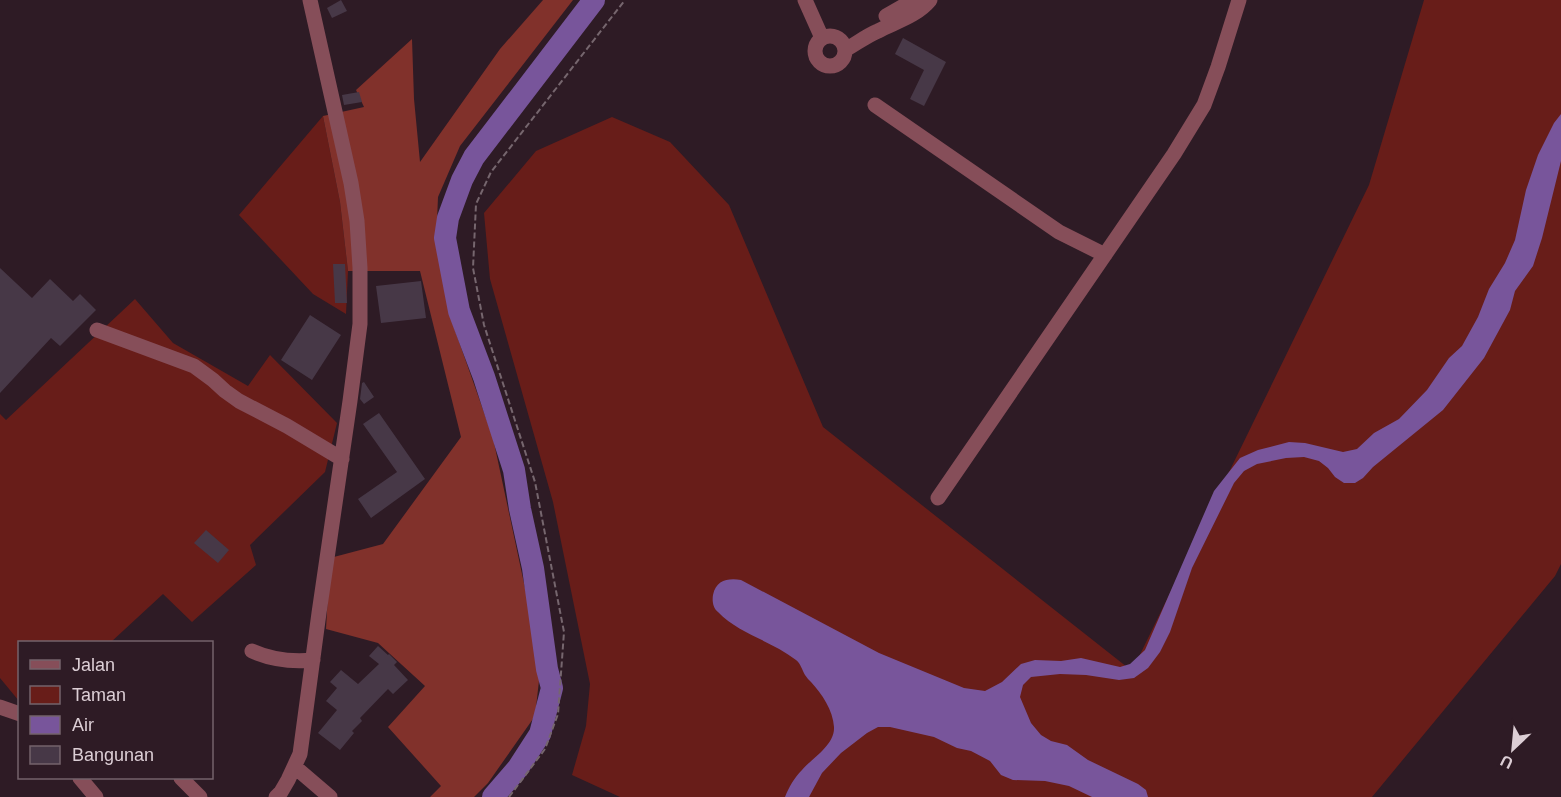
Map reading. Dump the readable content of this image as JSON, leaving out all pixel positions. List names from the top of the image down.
{
  "legend": [
    "Jalan",
    "Taman",
    "Air",
    "Bangunan"
  ],
  "north": "bottom left"
}
